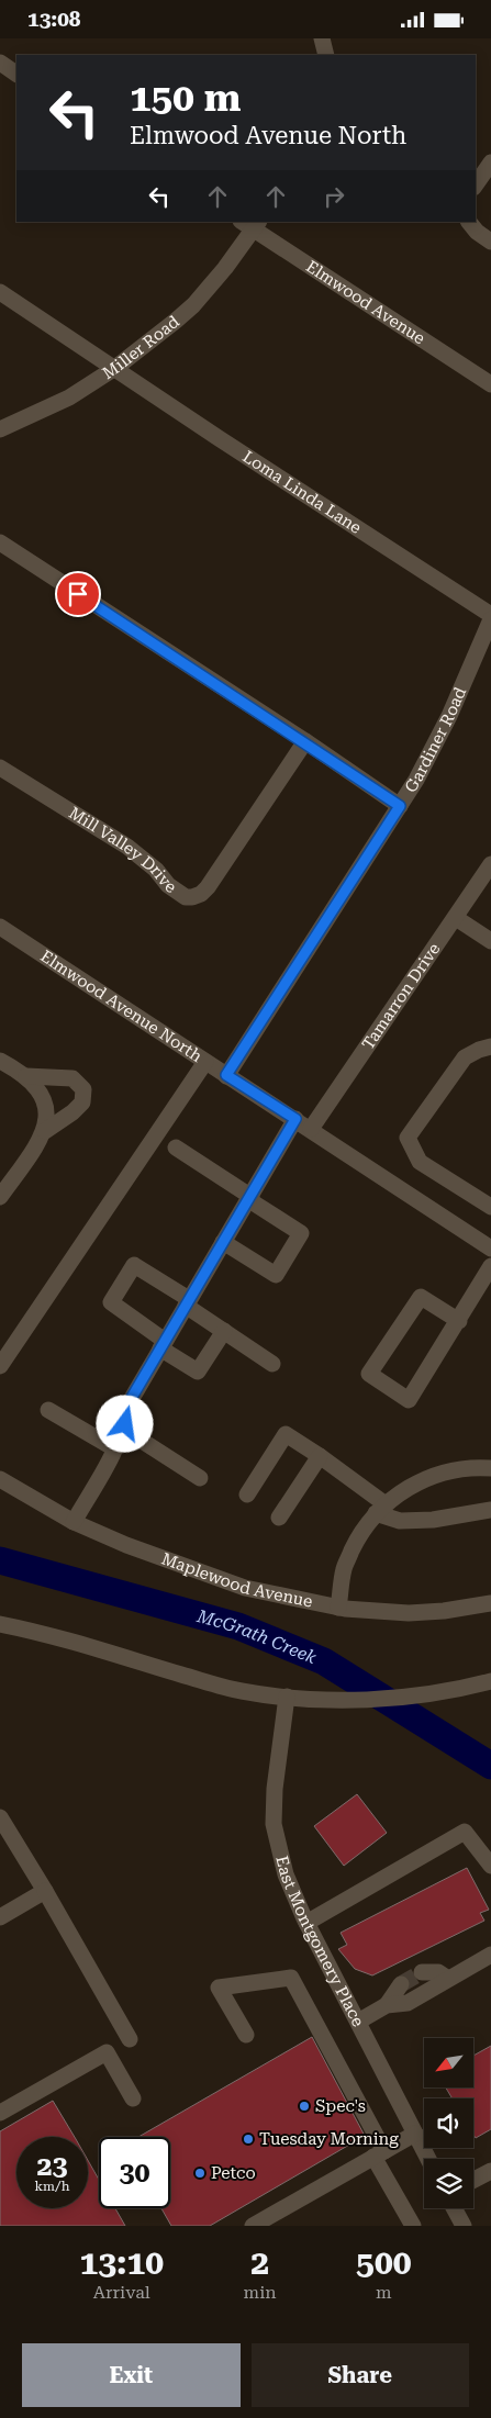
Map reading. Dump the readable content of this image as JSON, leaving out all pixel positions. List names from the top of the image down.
{
  "streets": {
    "street": [
      "Elmwood Avenue",
      "Miller Road",
      "Loma Linda Lane",
      "Gardiner Road",
      "Mill Valley Drive",
      "Tamarron Drive",
      "Elmwood Avenue North",
      "Maplewood Avenue",
      "East Montgomery Place"
    ]
  },
  "crossings": [
    ["Elmwood Avenue", "Miller Road"],
    ["Miller Road", "Loma Linda Lane"],
    ["Gardiner Road", "Elmwood Avenue North"],
    ["Tamarron Drive", "Elmwood Avenue North"]
  ],
  "water": ["McGrath Creek"],
  "places": ["Spec's", "Tuesday Morning", "Petco"],
  "north": "bottom left",
  "page": {
    "status": "13:08",
    "turn": ["150 m", "Elmwood Avenue North"],
    "speed": "23 km/h",
    "limit": "30",
    "eta": [
      "13:10",
      "Arrival",
      "2",
      "min",
      "500",
      "m"
    ],
    "buttons": ["Exit", "Share"]
  }
}
